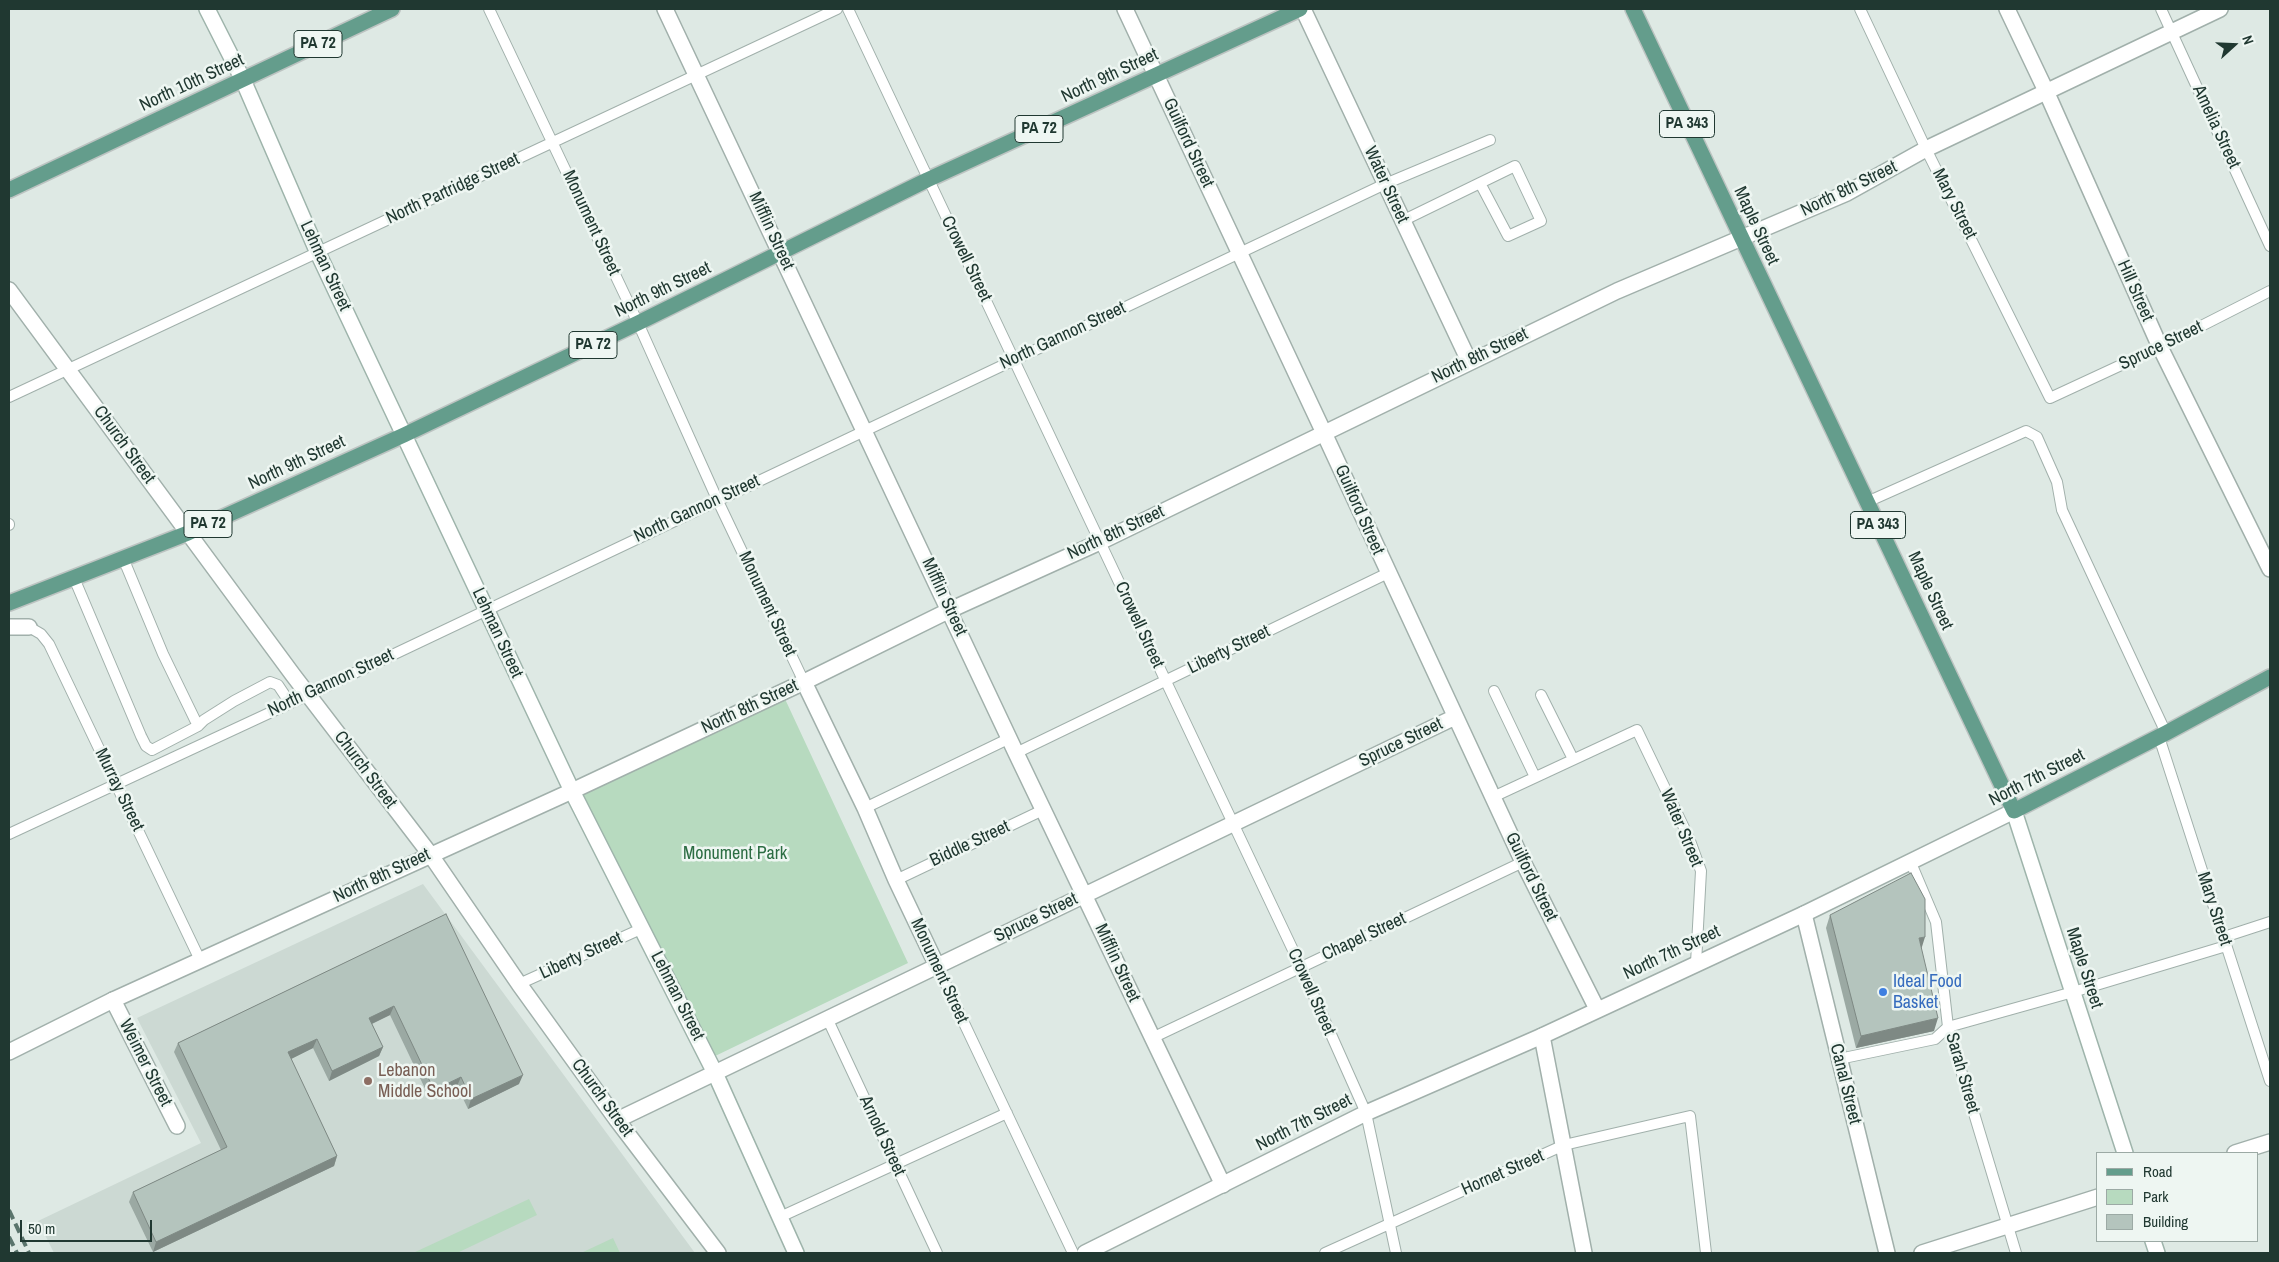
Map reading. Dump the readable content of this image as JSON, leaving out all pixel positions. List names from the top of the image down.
{
  "streets": {
    "main road": [
      "PA 72",
      "North 9th Street",
      "North 10th Street",
      "PA 343",
      "Maple Street",
      "North 7th Street"
    ],
    "street": [
      "Guilford Street",
      "Water Street",
      "North 8th Street",
      "Monument Street",
      "Mifflin Street",
      "Lehman Street",
      "Hill Street",
      "Spruce Street",
      "Church Street",
      "Weimer Street",
      "Canal Street"
    ],
    "lane": [
      "Amelia Street",
      "North Partridge Street",
      "Mary Street",
      "Crowell Street",
      "North Gannon Street",
      "Liberty Street",
      "Murray Street",
      "Biddle Street",
      "Chapel Street",
      "Sarah Street",
      "Arnold Street",
      "Hornet Street"
    ]
  },
  "crossings": [
    ["North 9th Street", "Guilford Street"],
    ["North 9th Street", "Water Street"],
    ["North 9th Street", "Monument Street"],
    ["North 9th Street", "Mifflin Street"],
    ["North 9th Street", "Crowell Street"],
    ["North 9th Street", "Lehman Street"],
    ["North 9th Street", "Church Street"],
    ["North 10th Street", "Lehman Street"],
    ["Amelia Street", "North 8th Street"],
    ["Guilford Street", "North 8th Street"],
    ["Guilford Street", "North Gannon Street"],
    ["Guilford Street", "Spruce Street"],
    ["Guilford Street", "Liberty Street"],
    ["Guilford Street", "North 7th Street"],
    ["Guilford Street", "Chapel Street"],
    ["Water Street", "North 8th Street"],
    ["Water Street", "North Gannon Street"],
    ["Water Street", "North 7th Street"],
    ["North Partridge Street", "Monument Street"],
    ["North Partridge Street", "Mifflin Street"],
    ["North Partridge Street", "Lehman Street"],
    ["North Partridge Street", "Church Street"],
    ["North 8th Street", "Mary Street"],
    ["North 8th Street", "Monument Street"],
    ["North 8th Street", "Maple Street"],
    ["North 8th Street", "Mifflin Street"],
    ["North 8th Street", "Crowell Street"],
    ["North 8th Street", "Lehman Street"],
    ["North 8th Street", "Hill Street"],
    ["North 8th Street", "Church Street"],
    ["North 8th Street", "Murray Street"],
    ["North 8th Street", "Weimer Street"],
    ["Mary Street", "Maple Street"],
    ["Mary Street", "Spruce Street"],
    ["Mary Street", "North 7th Street"],
    ["Monument Street", "North Gannon Street"],
    ["Monument Street", "Spruce Street"],
    ["Monument Street", "Biddle Street"],
    ["Maple Street", "North 7th Street"],
    ["Mifflin Street", "North Gannon Street"],
    ["Mifflin Street", "Spruce Street"],
    ["Mifflin Street", "Liberty Street"],
    ["Mifflin Street", "North 7th Street"],
    ["Mifflin Street", "Biddle Street"],
    ["Mifflin Street", "Chapel Street"],
    ["Crowell Street", "North Gannon Street"],
    ["Crowell Street", "Spruce Street"],
    ["Crowell Street", "Liberty Street"],
    ["Crowell Street", "North 7th Street"],
    ["Crowell Street", "Chapel Street"],
    ["Crowell Street", "Hornet Street"],
    ["Lehman Street", "North Gannon Street"],
    ["Lehman Street", "Spruce Street"],
    ["Lehman Street", "Liberty Street"],
    ["Hill Street", "Spruce Street"],
    ["North Gannon Street", "Church Street"],
    ["North Gannon Street", "Murray Street"],
    ["Spruce Street", "Church Street"],
    ["Spruce Street", "Arnold Street"],
    ["Church Street", "Liberty Street"],
    ["North 7th Street", "Sarah Street"],
    ["North 7th Street", "Canal Street"]
  ],
  "parks": ["Monument Park"],
  "places": ["Ideal Food Basket", "Lebanon Middle School"],
  "legend": ["Road", "Park", "Building"],
  "scale_bar": "50 m",
  "north": "right"
}
